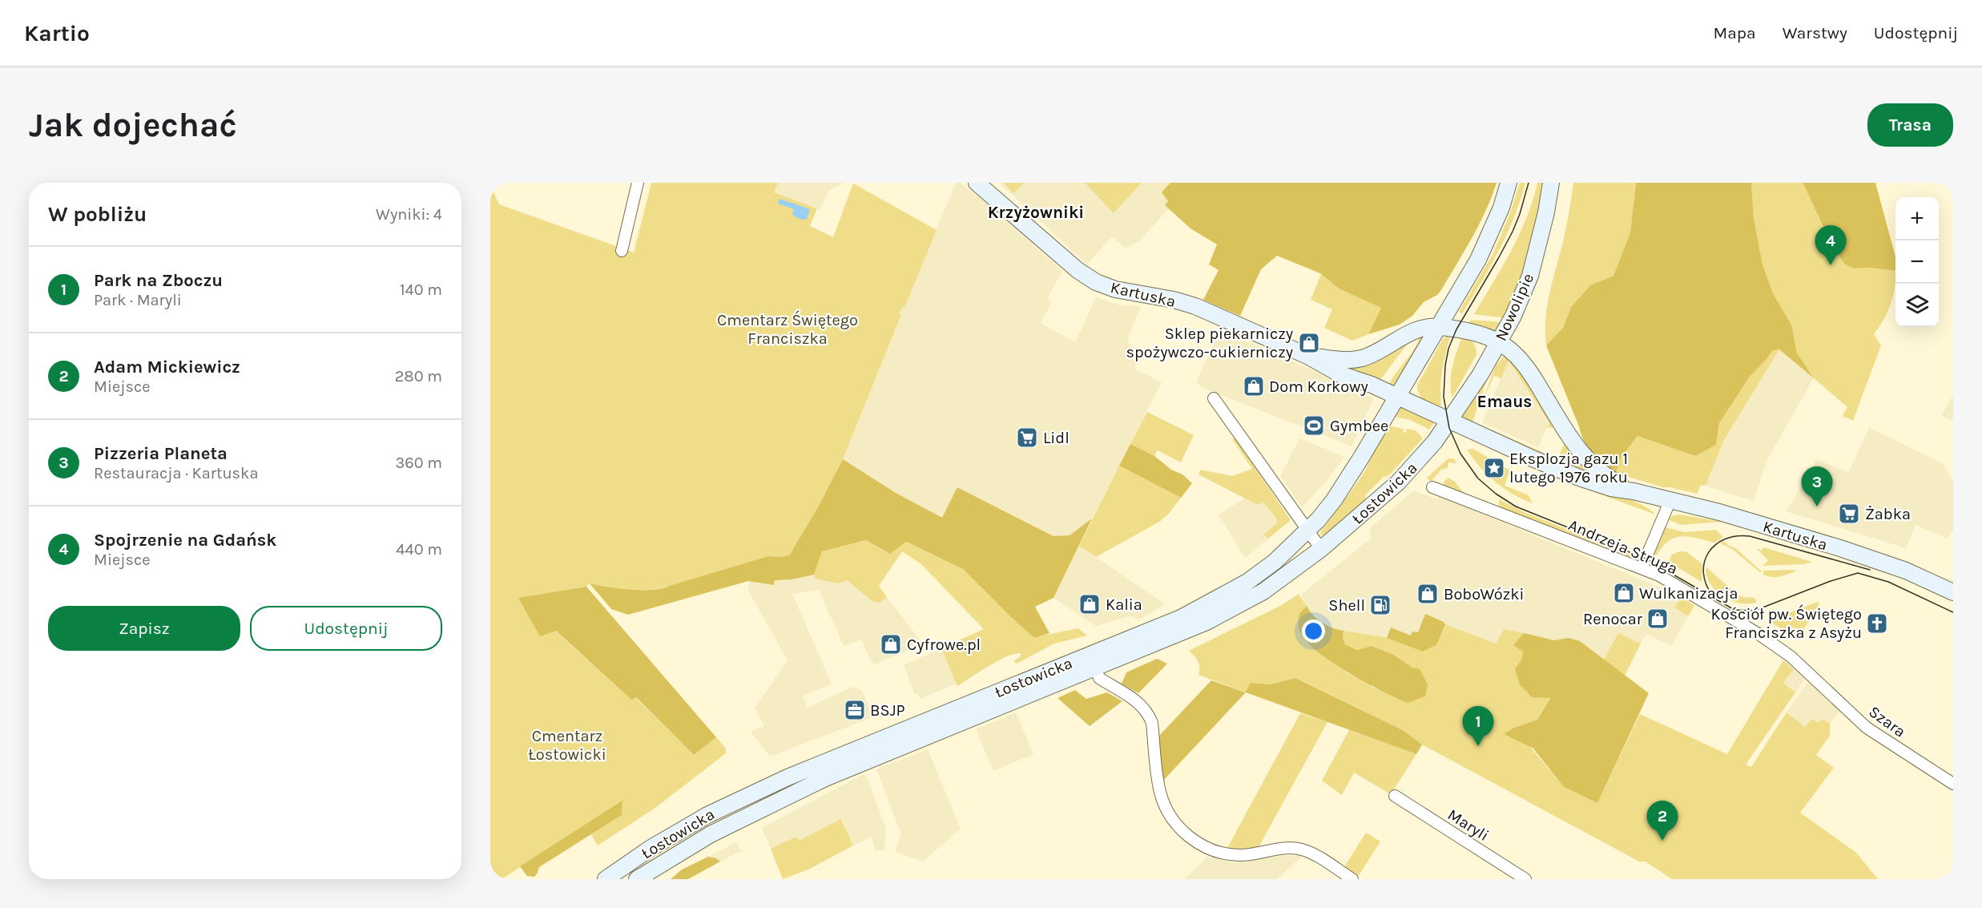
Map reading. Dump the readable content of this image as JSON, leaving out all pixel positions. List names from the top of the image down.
{
  "streets": {
    "main road": ["Kartuska", "Nowolipie", "Łostowicka"],
    "street": ["Andrzeja Struga", "Szara", "Maryli"]
  },
  "crossings": [
    ["Kartuska", "Nowolipie"],
    ["Kartuska", "Łostowicka"],
    ["Nowolipie", "Łostowicka"],
    ["Andrzeja Struga", "Szara"]
  ],
  "districts": ["Krzyżowniki", "Emaus"],
  "parks": ["Cmentarz Świętego Franciszka", "Cmentarz Łostowicki"],
  "places": {
    "shop": [
      "Sklep piekarniczy spożywczo-cukierniczy",
      "Dom Korkowy",
      "Wulkanizacja",
      "BoboWózki",
      "Kalia",
      "Renocar",
      "Cyfrowe.pl"
    ],
    "sports": ["Gymbee"],
    "supermarket": ["Lidl", "Żabka"],
    "place": ["Eksplozja gazu 1 lutego 1976 roku"],
    "fuel station": ["Shell"],
    "church": ["Kościół pw. Świętego Franciszka z Asyżu"],
    "office": ["BSJP"]
  },
  "page": {
    "header": "Kartio",
    "nav": ["Mapa", "Warstwy", "Udostępnij"],
    "buttons": [
      "Trasa",
      ["Zapisz", "Udostępnij"]
    ],
    "title": "Jak dojechać",
    "heading": ["W pobliżu", "Wyniki: 4"],
    "map_buttons": ["+", "−"],
    "pins": [
      "4",
      "3",
      "1",
      "2"
    ],
    "list": [
      {
        "mark": "1",
        "name": "Park na Zboczu",
        "note": "Park · Maryli",
        "value": "140 m"
      },
      {
        "mark": "2",
        "name": "Adam Mickiewicz",
        "note": "Miejsce",
        "value": "280 m"
      },
      {
        "mark": "3",
        "name": "Pizzeria Planeta",
        "note": "Restauracja · Kartuska",
        "value": "360 m"
      },
      {
        "mark": "4",
        "name": "Spojrzenie na Gdańsk",
        "note": "Miejsce",
        "value": "440 m"
      }
    ]
  }
}
